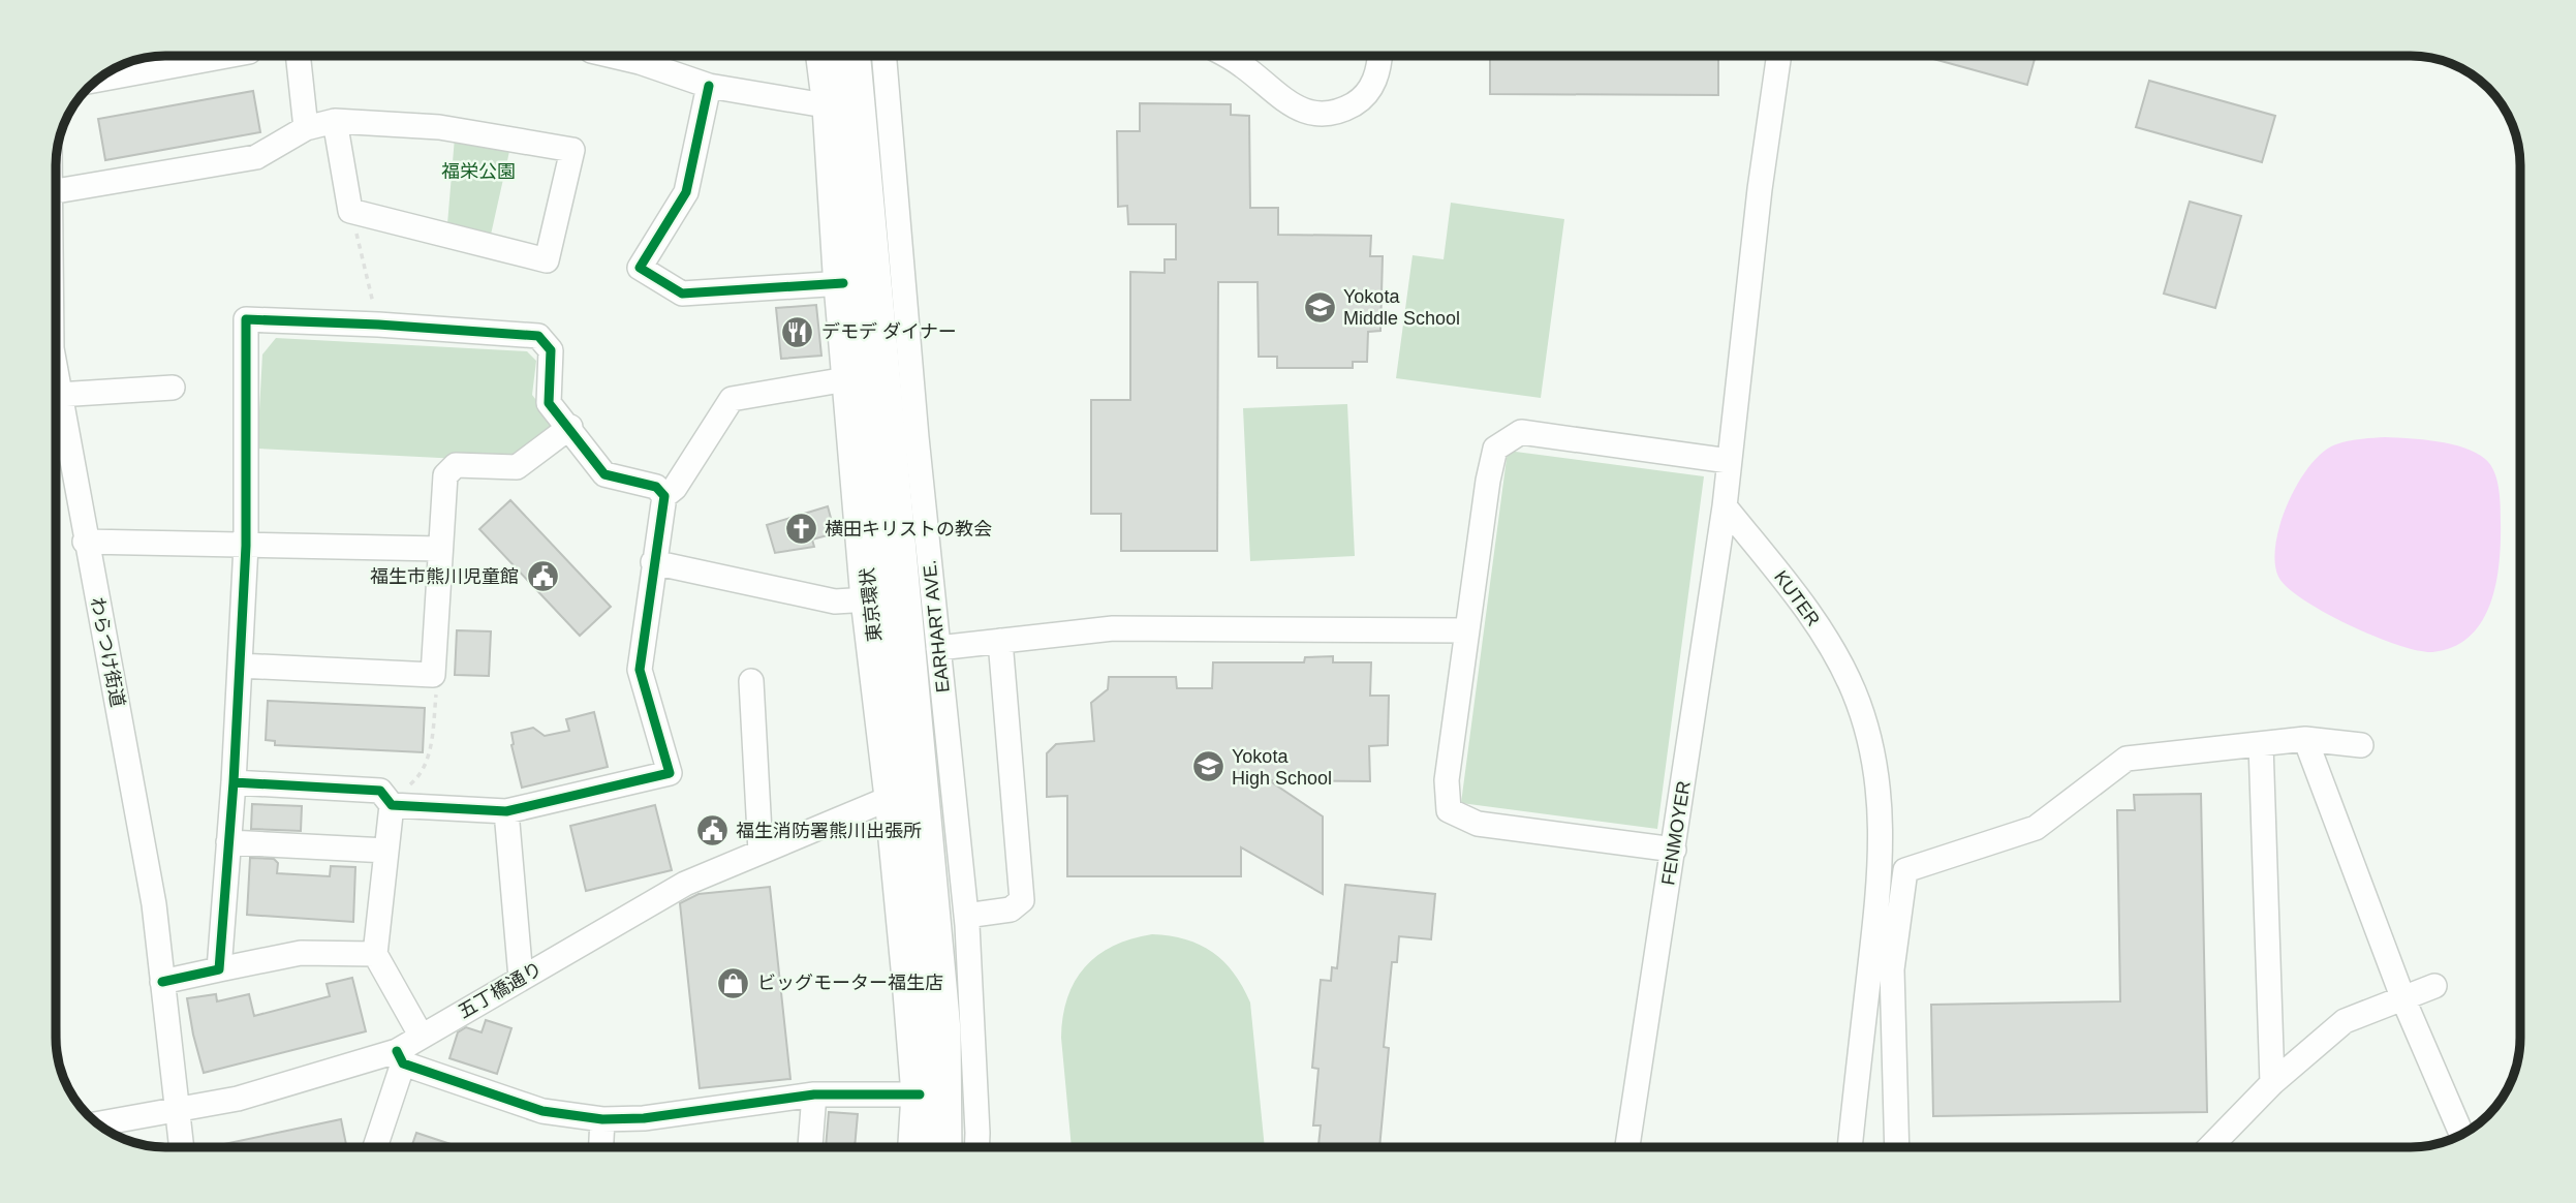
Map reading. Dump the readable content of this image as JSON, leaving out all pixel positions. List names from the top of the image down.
{
  "streets": {
    "highway": ["東京環状"],
    "street": [
      "KUTER",
      "EARHART AVE.",
      "わらつけ街道",
      "FENMOYER",
      "五丁橋通り"
    ]
  },
  "crossings": [
    ["KUTER", "FENMOYER"],
    ["東京環状", "五丁橋通り"],
    ["わらつけ街道", "五丁橋通り"]
  ],
  "parks": ["福栄公園"],
  "places": {
    "school or university": ["Yokota Middle School", "Yokota High School"],
    "restaurant": ["デモデ ダイナー"],
    "church": ["横田キリストの教会"],
    "public building": ["福生市熊川児童館", "福生消防署熊川出張所"],
    "shop": ["ビッグモーター福生店"]
  }
}
